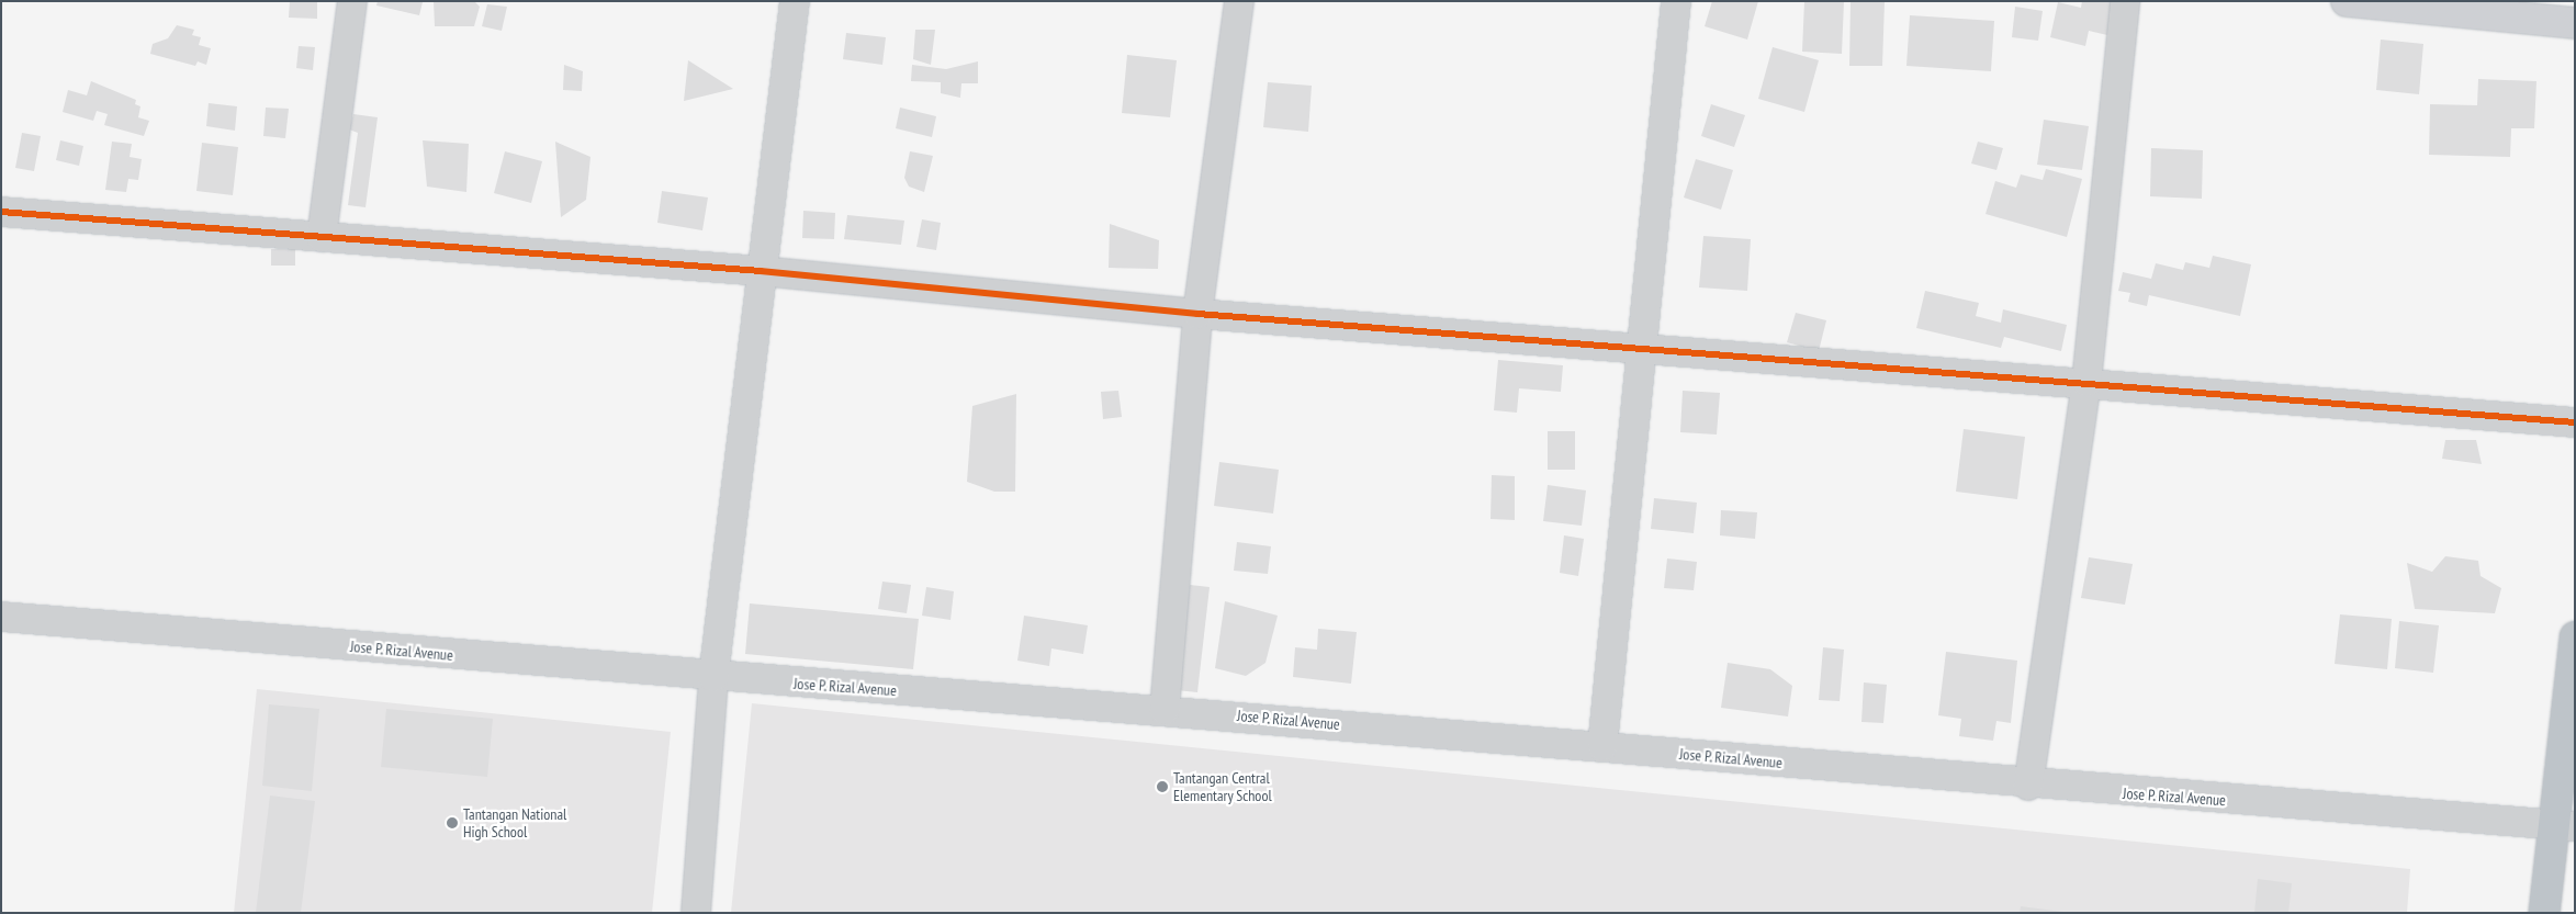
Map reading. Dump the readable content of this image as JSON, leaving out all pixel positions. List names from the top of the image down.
{
  "streets": {
    "street": ["Jose P. Rizal Avenue"]
  },
  "places": ["Tantangan Central Elementary School", "Tantangan National High School"]
}
